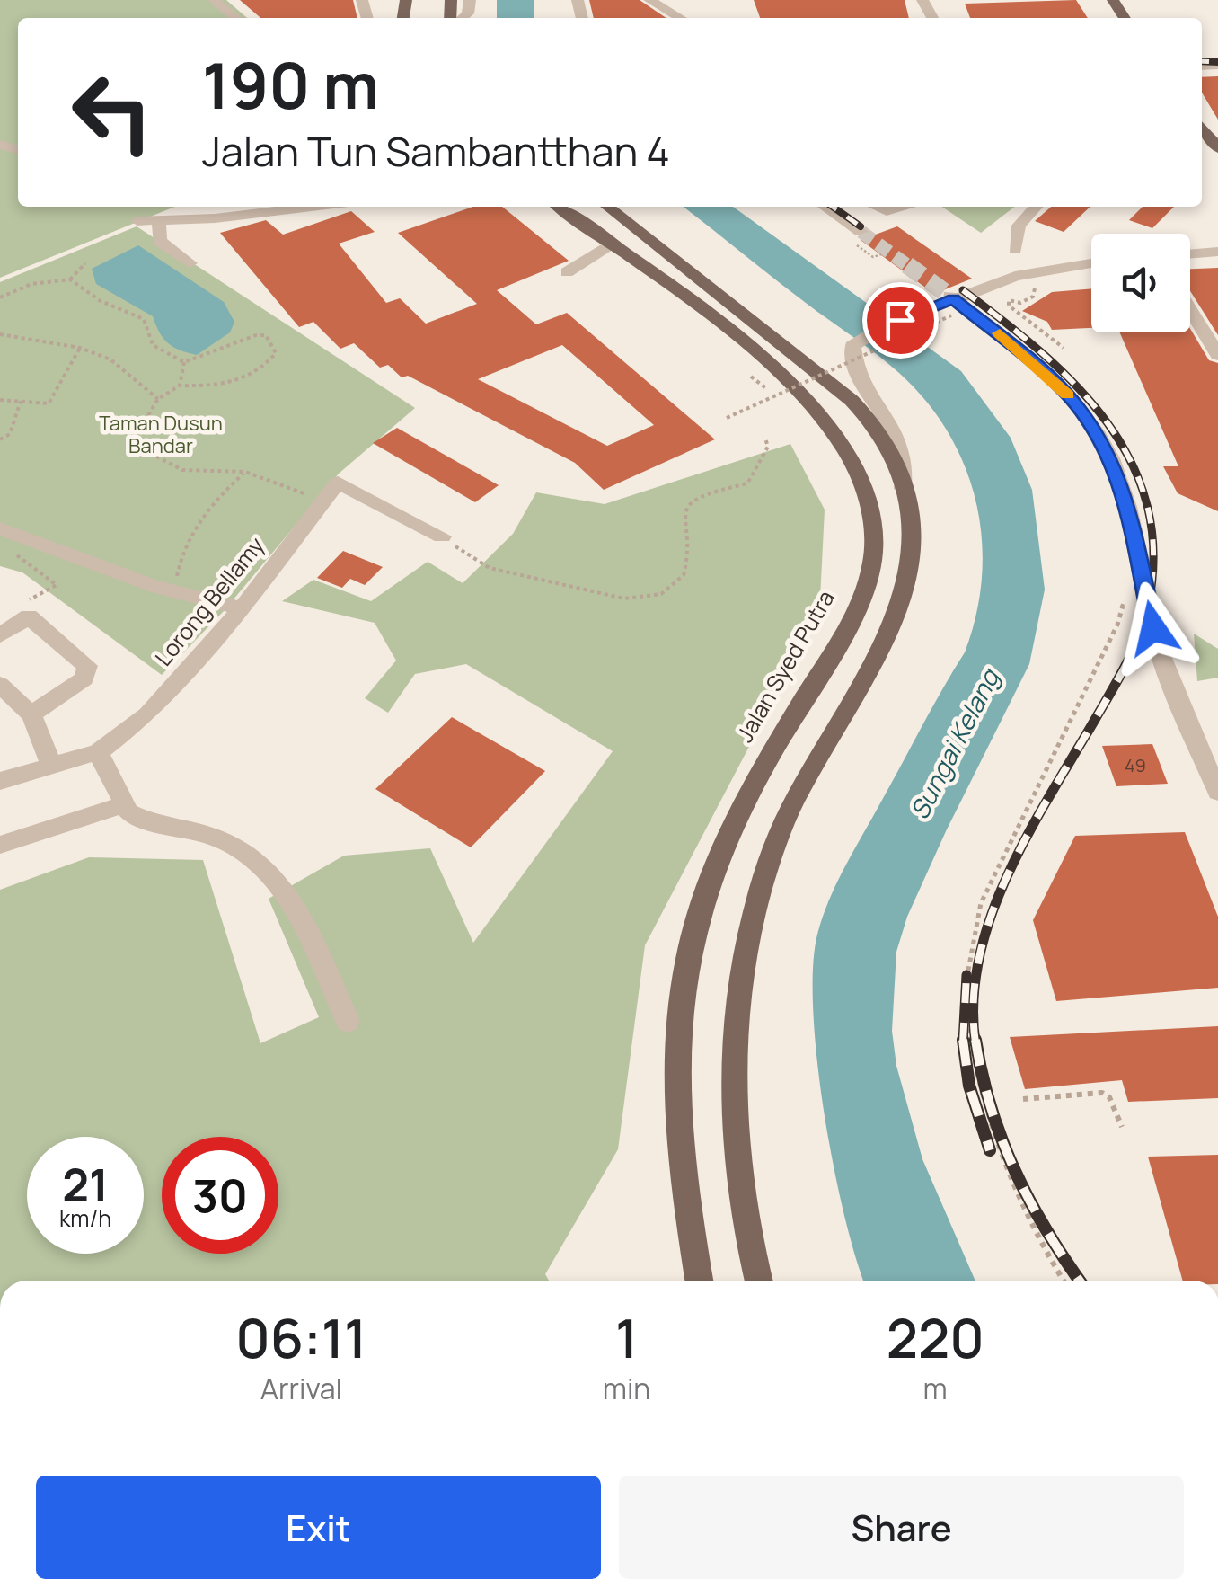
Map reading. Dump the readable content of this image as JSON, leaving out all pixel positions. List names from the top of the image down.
{
  "streets": {
    "main road": ["Jalan Syed Putra"],
    "street": ["Lorong Bellamy"]
  },
  "water": ["Sungai Kelang"],
  "parks": ["Taman Dusun Bandar"],
  "house_numbers": ["49"],
  "page": {
    "turn": ["190 m", "Jalan Tun Sambantthan 4"],
    "speed": "21 km/h",
    "limit": "30",
    "eta": [
      "06:11",
      "Arrival",
      "1",
      "min",
      "220",
      "m"
    ],
    "buttons": ["Exit", "Share"]
  }
}
